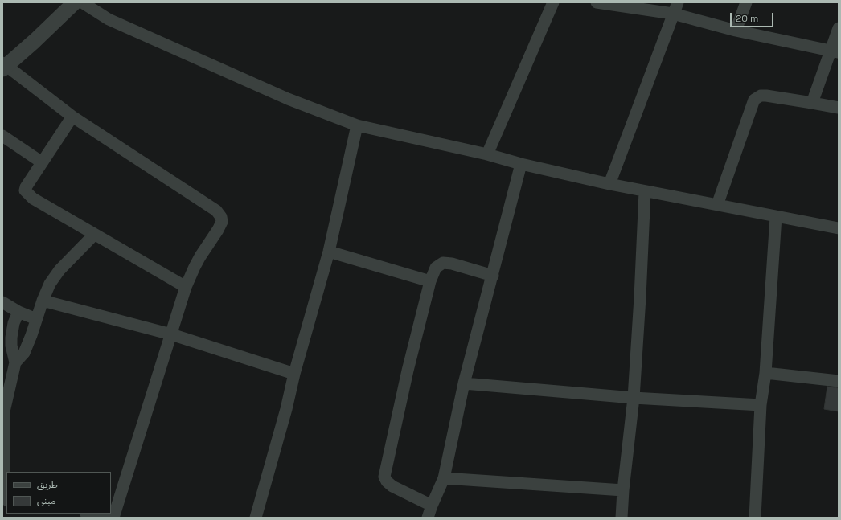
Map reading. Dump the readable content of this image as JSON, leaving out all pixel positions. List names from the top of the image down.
{
  "legend": ["طريق", "مبنى"],
  "scale_bar": "20 m"
}
